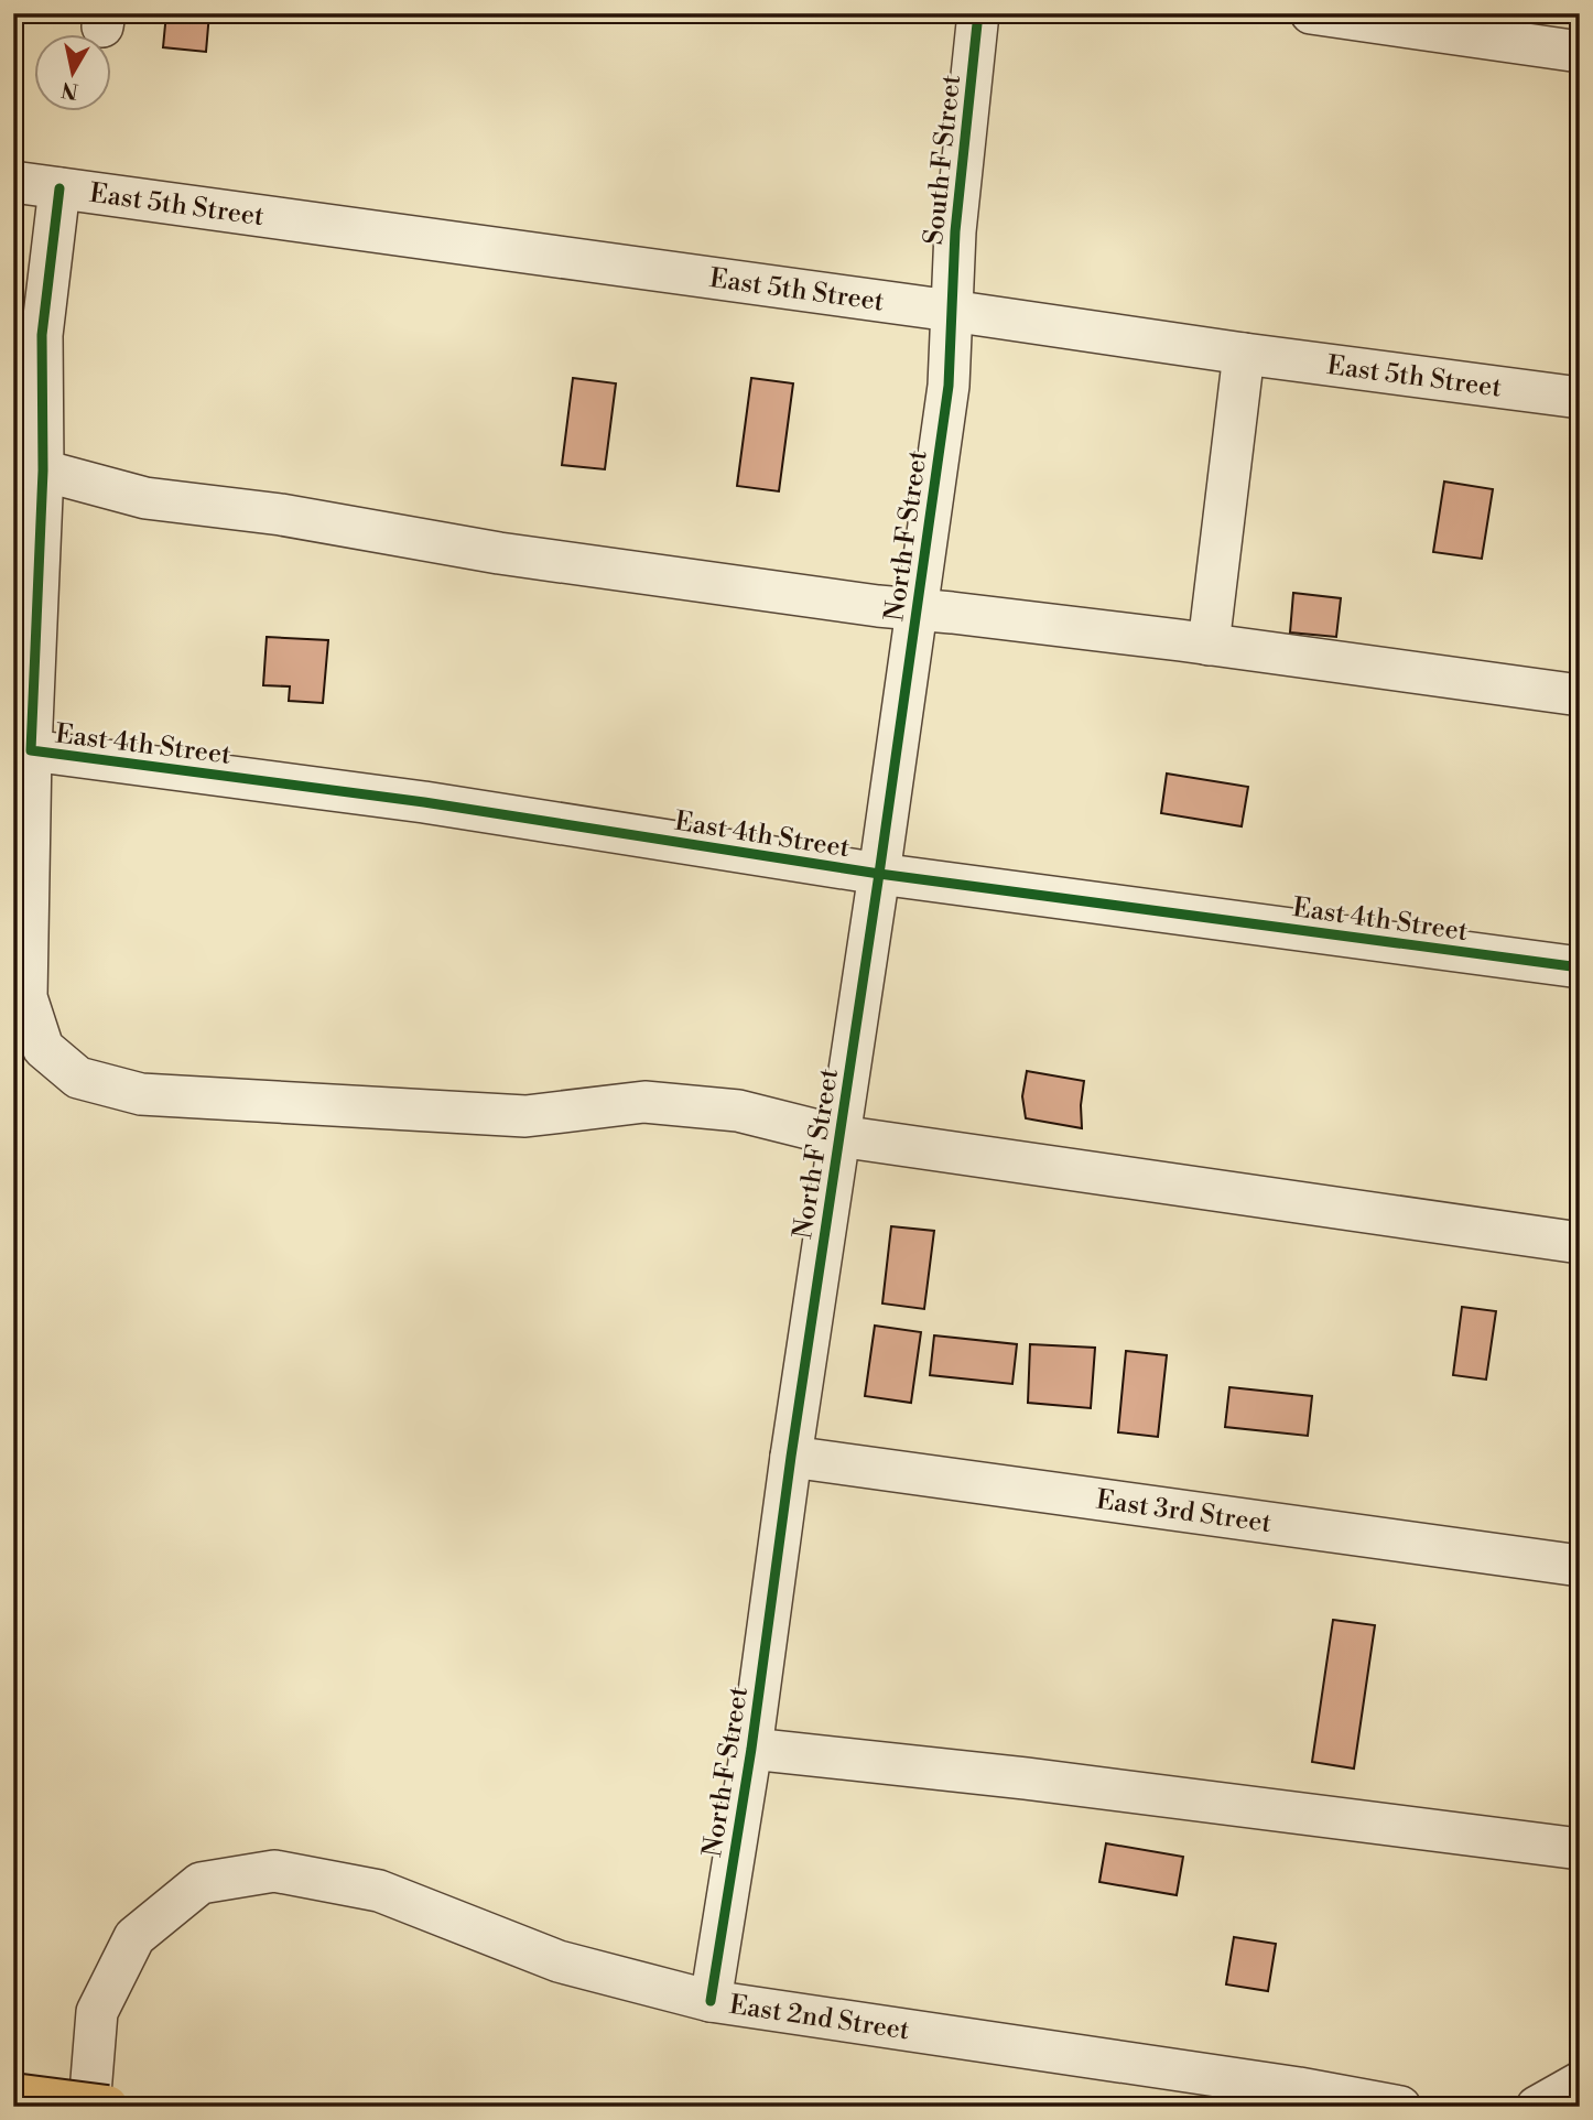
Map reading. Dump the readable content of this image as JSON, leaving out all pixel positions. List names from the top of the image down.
{
  "streets": {
    "street": [
      "South F Street",
      "East 5th Street",
      "North F Street",
      "East 4th Street",
      "East 3rd Street",
      "East 2nd Street"
    ]
  },
  "crossings": [
    ["South F Street", "East 5th Street"],
    ["South F Street", "North F Street"],
    ["East 5th Street", "North F Street"],
    ["North F Street", "East 4th Street"],
    ["North F Street", "East 3rd Street"],
    ["North F Street", "East 2nd Street"]
  ],
  "north": "bottom"
}
